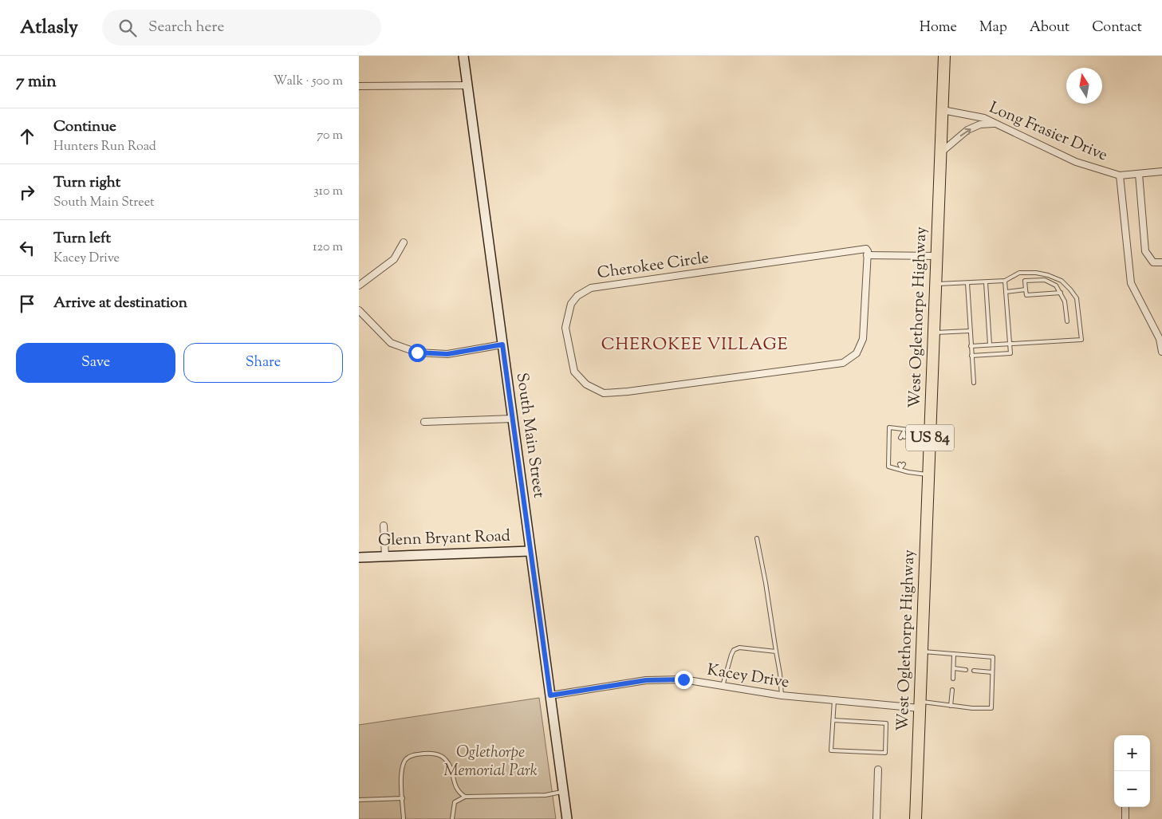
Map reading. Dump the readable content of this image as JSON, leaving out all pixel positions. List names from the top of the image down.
{
  "streets": {
    "highway": ["West Oglethorpe Highway", "US 84"],
    "street": [
      "Long Frasier Drive",
      "Cherokee Circle",
      "South Main Street",
      "Glenn Bryant Road",
      "Kacey Drive"
    ]
  },
  "crossings": [
    ["Long Frasier Drive", "West Oglethorpe Highway"],
    ["Cherokee Circle", "West Oglethorpe Highway"],
    ["West Oglethorpe Highway", "Kacey Drive"],
    ["South Main Street", "Glenn Bryant Road"],
    ["South Main Street", "Kacey Drive"]
  ],
  "districts": ["CHEROKEE VILLAGE"],
  "parks": ["Oglethorpe Memorial Park"],
  "north": "top",
  "page": {
    "header": "Atlasly",
    "search": "Search here",
    "nav": [
      "Home",
      "Map",
      "About",
      "Contact"
    ],
    "heading": ["7 min", "Walk · 500 m"],
    "list": [
      ["Continue", "Hunters Run Road", "70 m"],
      ["Turn right", "South Main Street", "310 m"],
      ["Turn left", "Kacey Drive", "120 m"],
      "Arrive at destination"
    ],
    "buttons": ["Save", "Share"],
    "map_buttons": ["+", "−"]
  }
}
